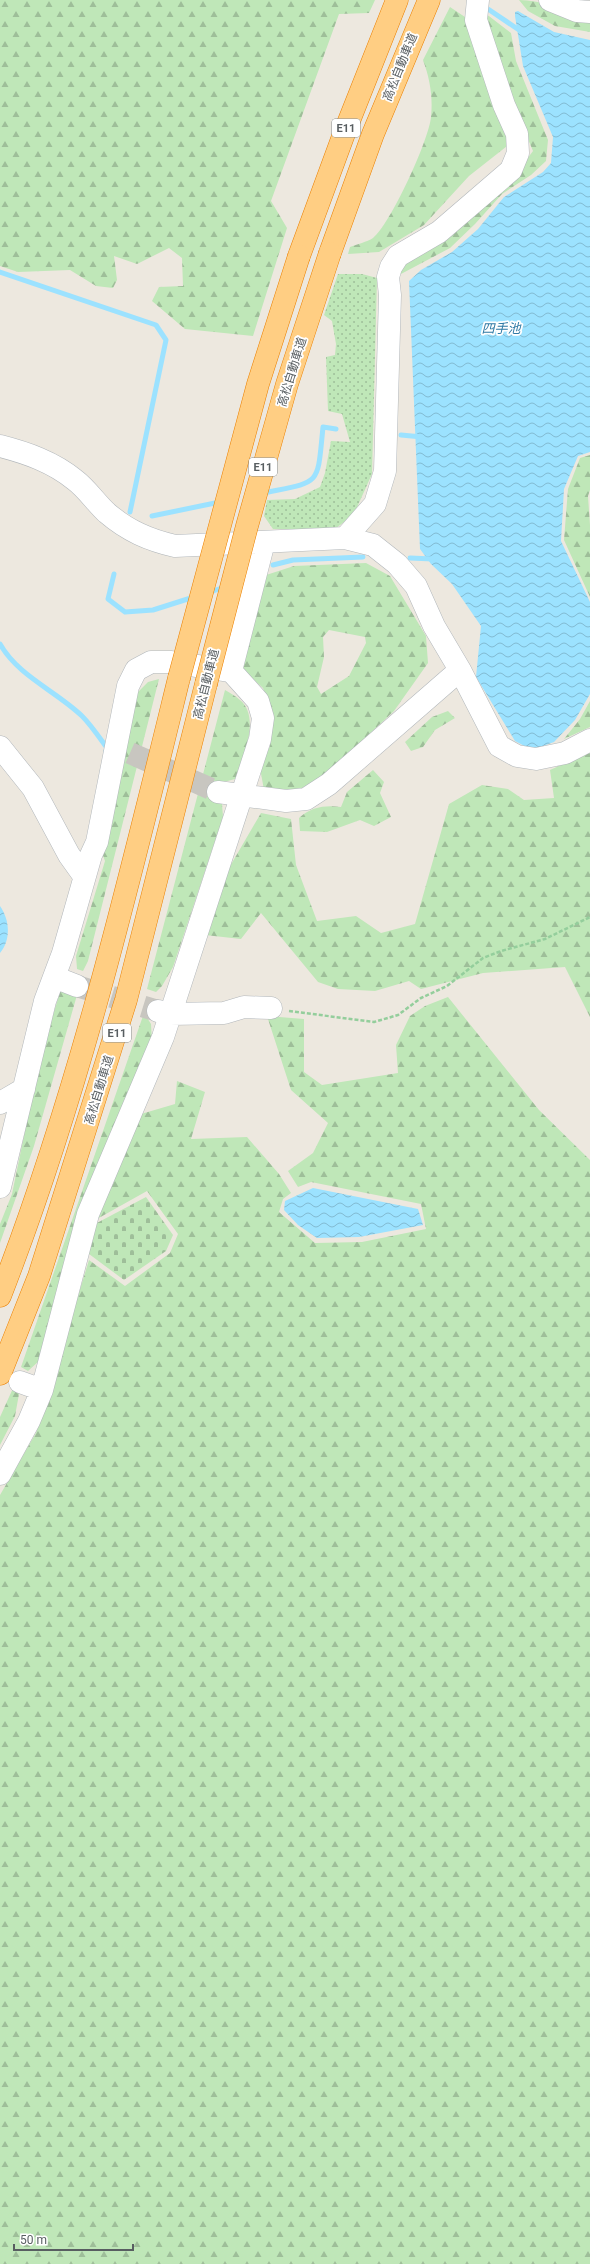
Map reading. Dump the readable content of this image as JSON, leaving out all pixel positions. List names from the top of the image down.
{
  "streets": {
    "highway": ["高松自動車道", "E11"]
  },
  "water": ["四手池"],
  "scale_bar": "50 m"
}
